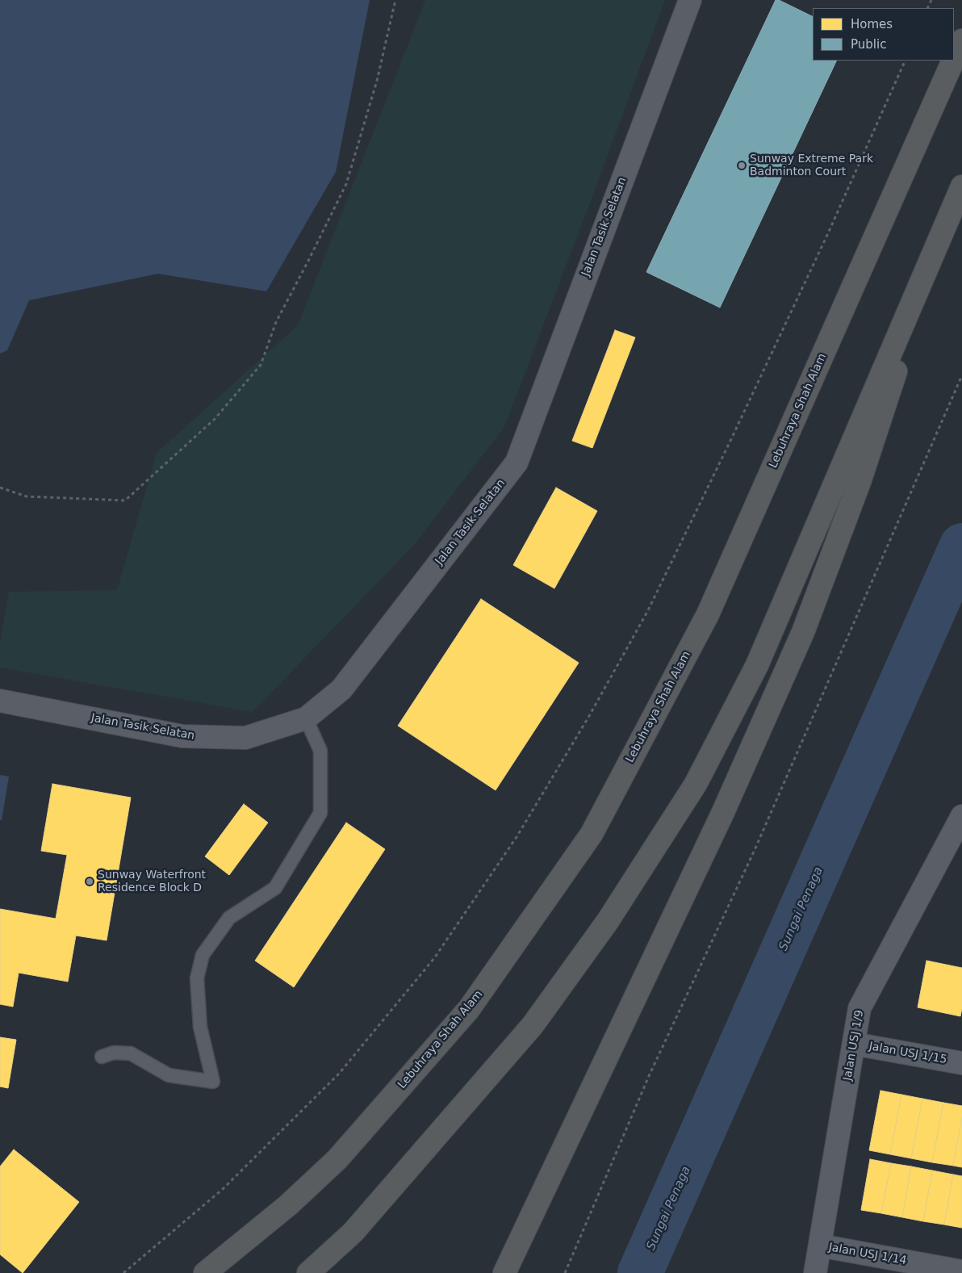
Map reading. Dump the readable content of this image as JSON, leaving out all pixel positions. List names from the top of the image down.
{
  "streets": {
    "highway": ["Lebuhraya Shah Alam"],
    "street": [
      "Jalan Tasik Selatan",
      "Jalan USJ 1/9",
      "Jalan USJ 1/15",
      "Jalan USJ 1/14"
    ]
  },
  "crossings": [
    ["Jalan USJ 1/9", "Jalan USJ 1/15"],
    ["Jalan USJ 1/9", "Jalan USJ 1/14"]
  ],
  "water": ["Sungai Penaga"],
  "places": ["Sunway Extreme Park Badminton Court", "Sunway Waterfront Residence Block D"],
  "legend": ["Homes", "Public"]
}
